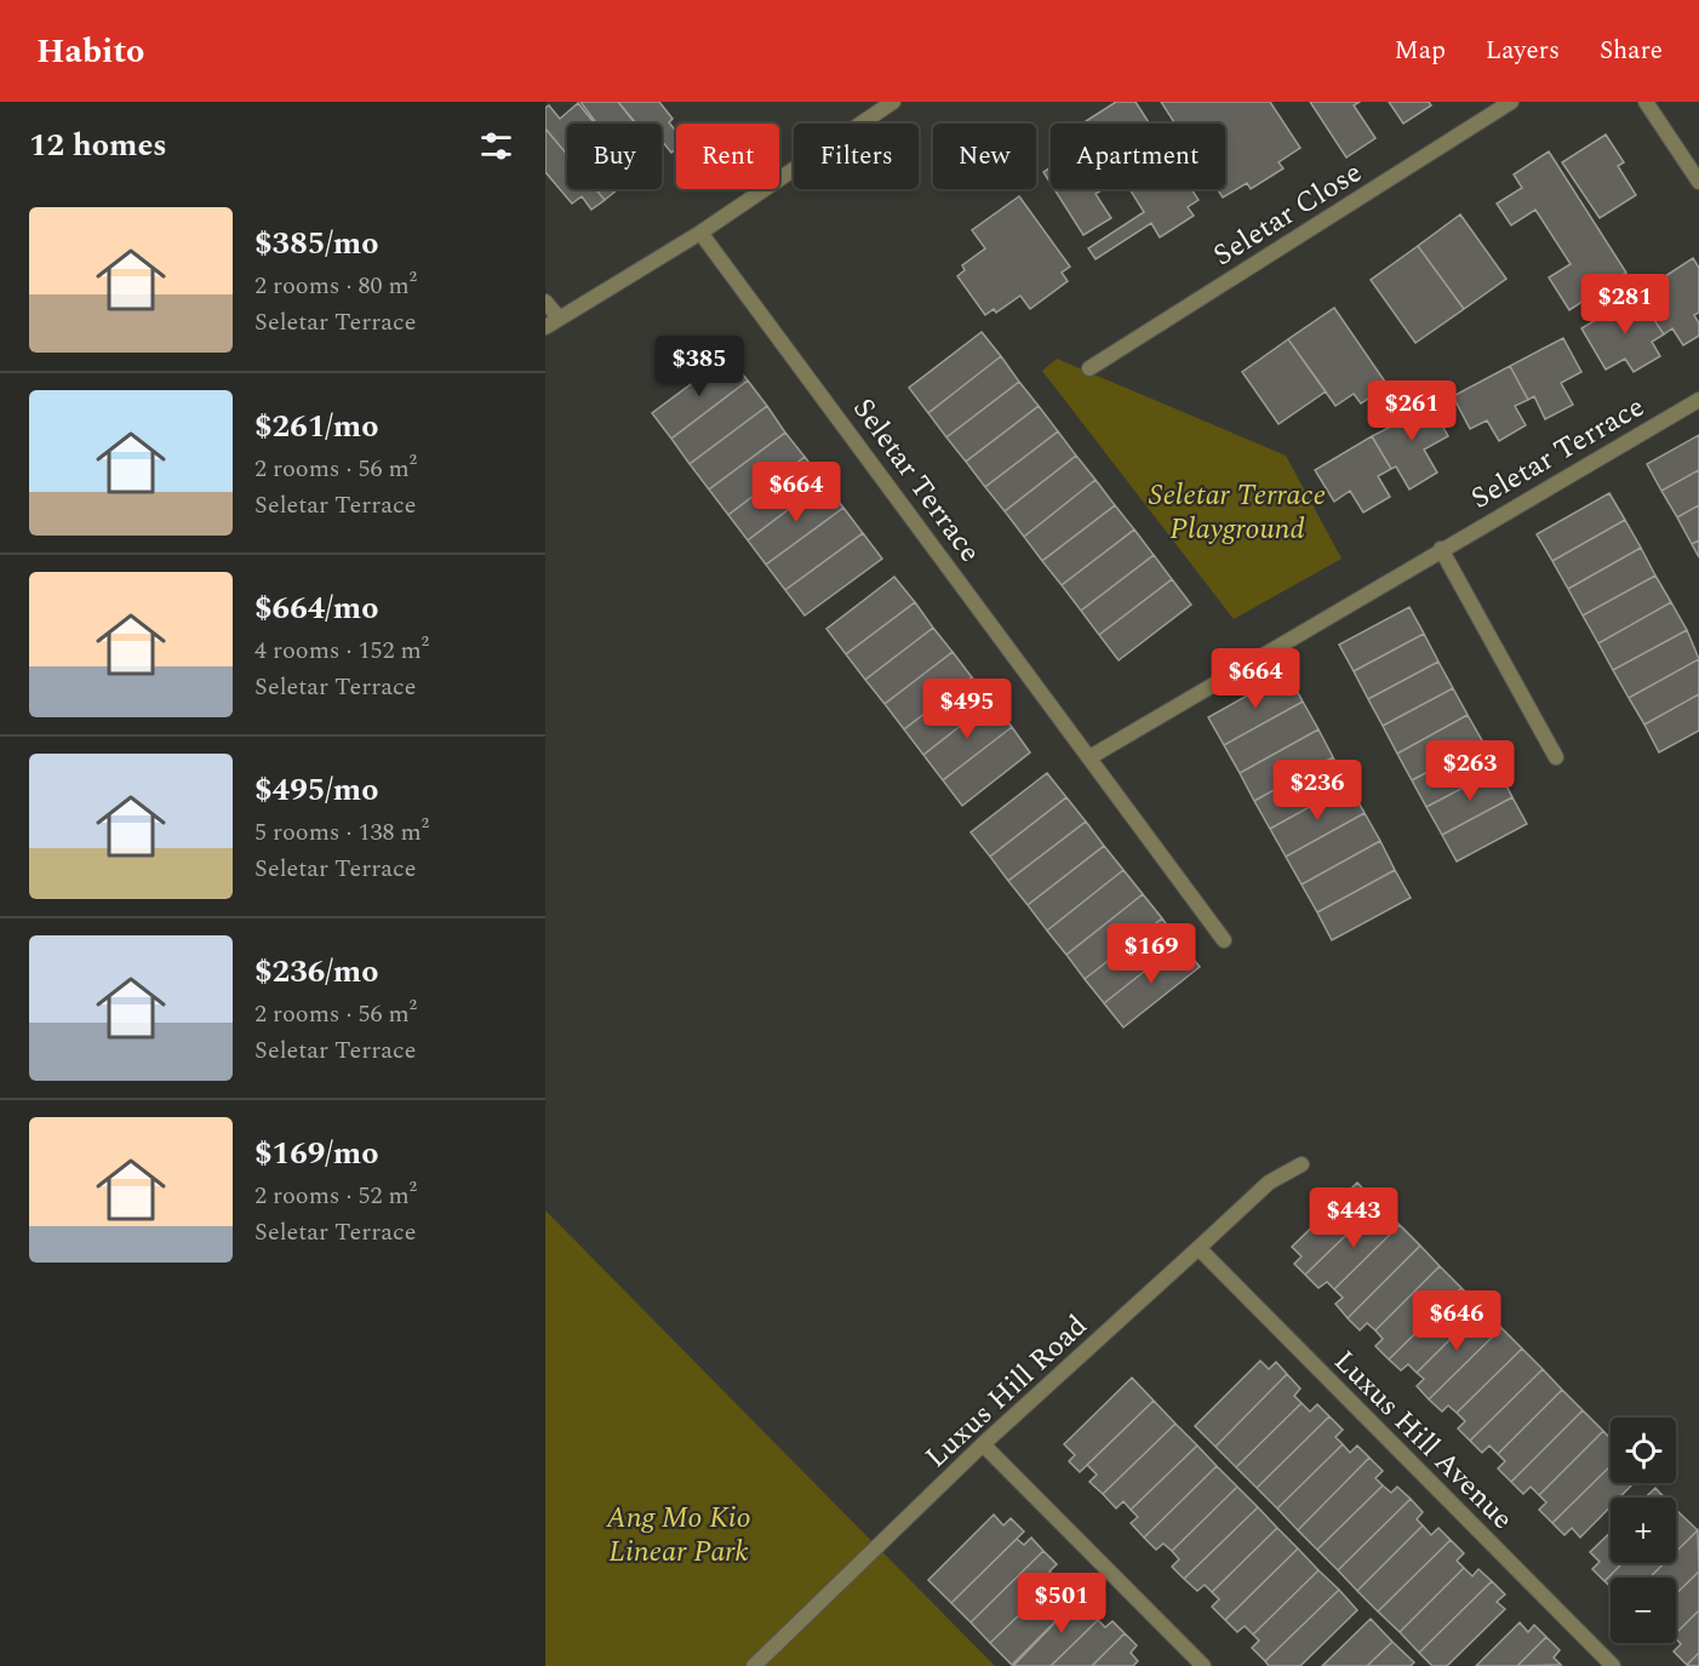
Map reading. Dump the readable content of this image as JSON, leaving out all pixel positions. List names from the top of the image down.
{
  "streets": {
    "street": [
      "Seletar Close",
      "Seletar Terrace",
      "Luxus Hill Road",
      "Luxus Hill Avenue"
    ]
  },
  "crossings": [
    ["Luxus Hill Road", "Luxus Hill Avenue"]
  ],
  "parks": ["Seletar Terrace Playground", "Ang Mo Kio Linear Park"],
  "page": {
    "header": "Habito",
    "nav": ["Map", "Layers", "Share"],
    "heading": "12 homes",
    "chip": [
      "Buy",
      "Rent",
      "Filters",
      "New",
      "Apartment"
    ],
    "list": [
      {
        "name": "$385/mo",
        "note": "2 rooms · 80 m² · Seletar Terrace"
      },
      {
        "name": "$261/mo",
        "note": "2 rooms · 56 m² · Seletar Terrace"
      },
      {
        "name": "$664/mo",
        "note": "4 rooms · 152 m² · Seletar Terrace"
      },
      {
        "name": "$495/mo",
        "note": "5 rooms · 138 m² · Seletar Terrace"
      },
      {
        "name": "$236/mo",
        "note": "2 rooms · 56 m² · Seletar Terrace"
      },
      {
        "name": "$169/mo",
        "note": "2 rooms · 52 m² · Seletar Terrace"
      }
    ],
    "price": [
      "$281",
      "$385",
      "$261",
      "$664",
      "$664",
      "$495",
      "$263",
      "$236",
      "$169",
      "$443",
      "$646",
      "$501"
    ],
    "map_buttons": ["+", "−"]
  }
}
